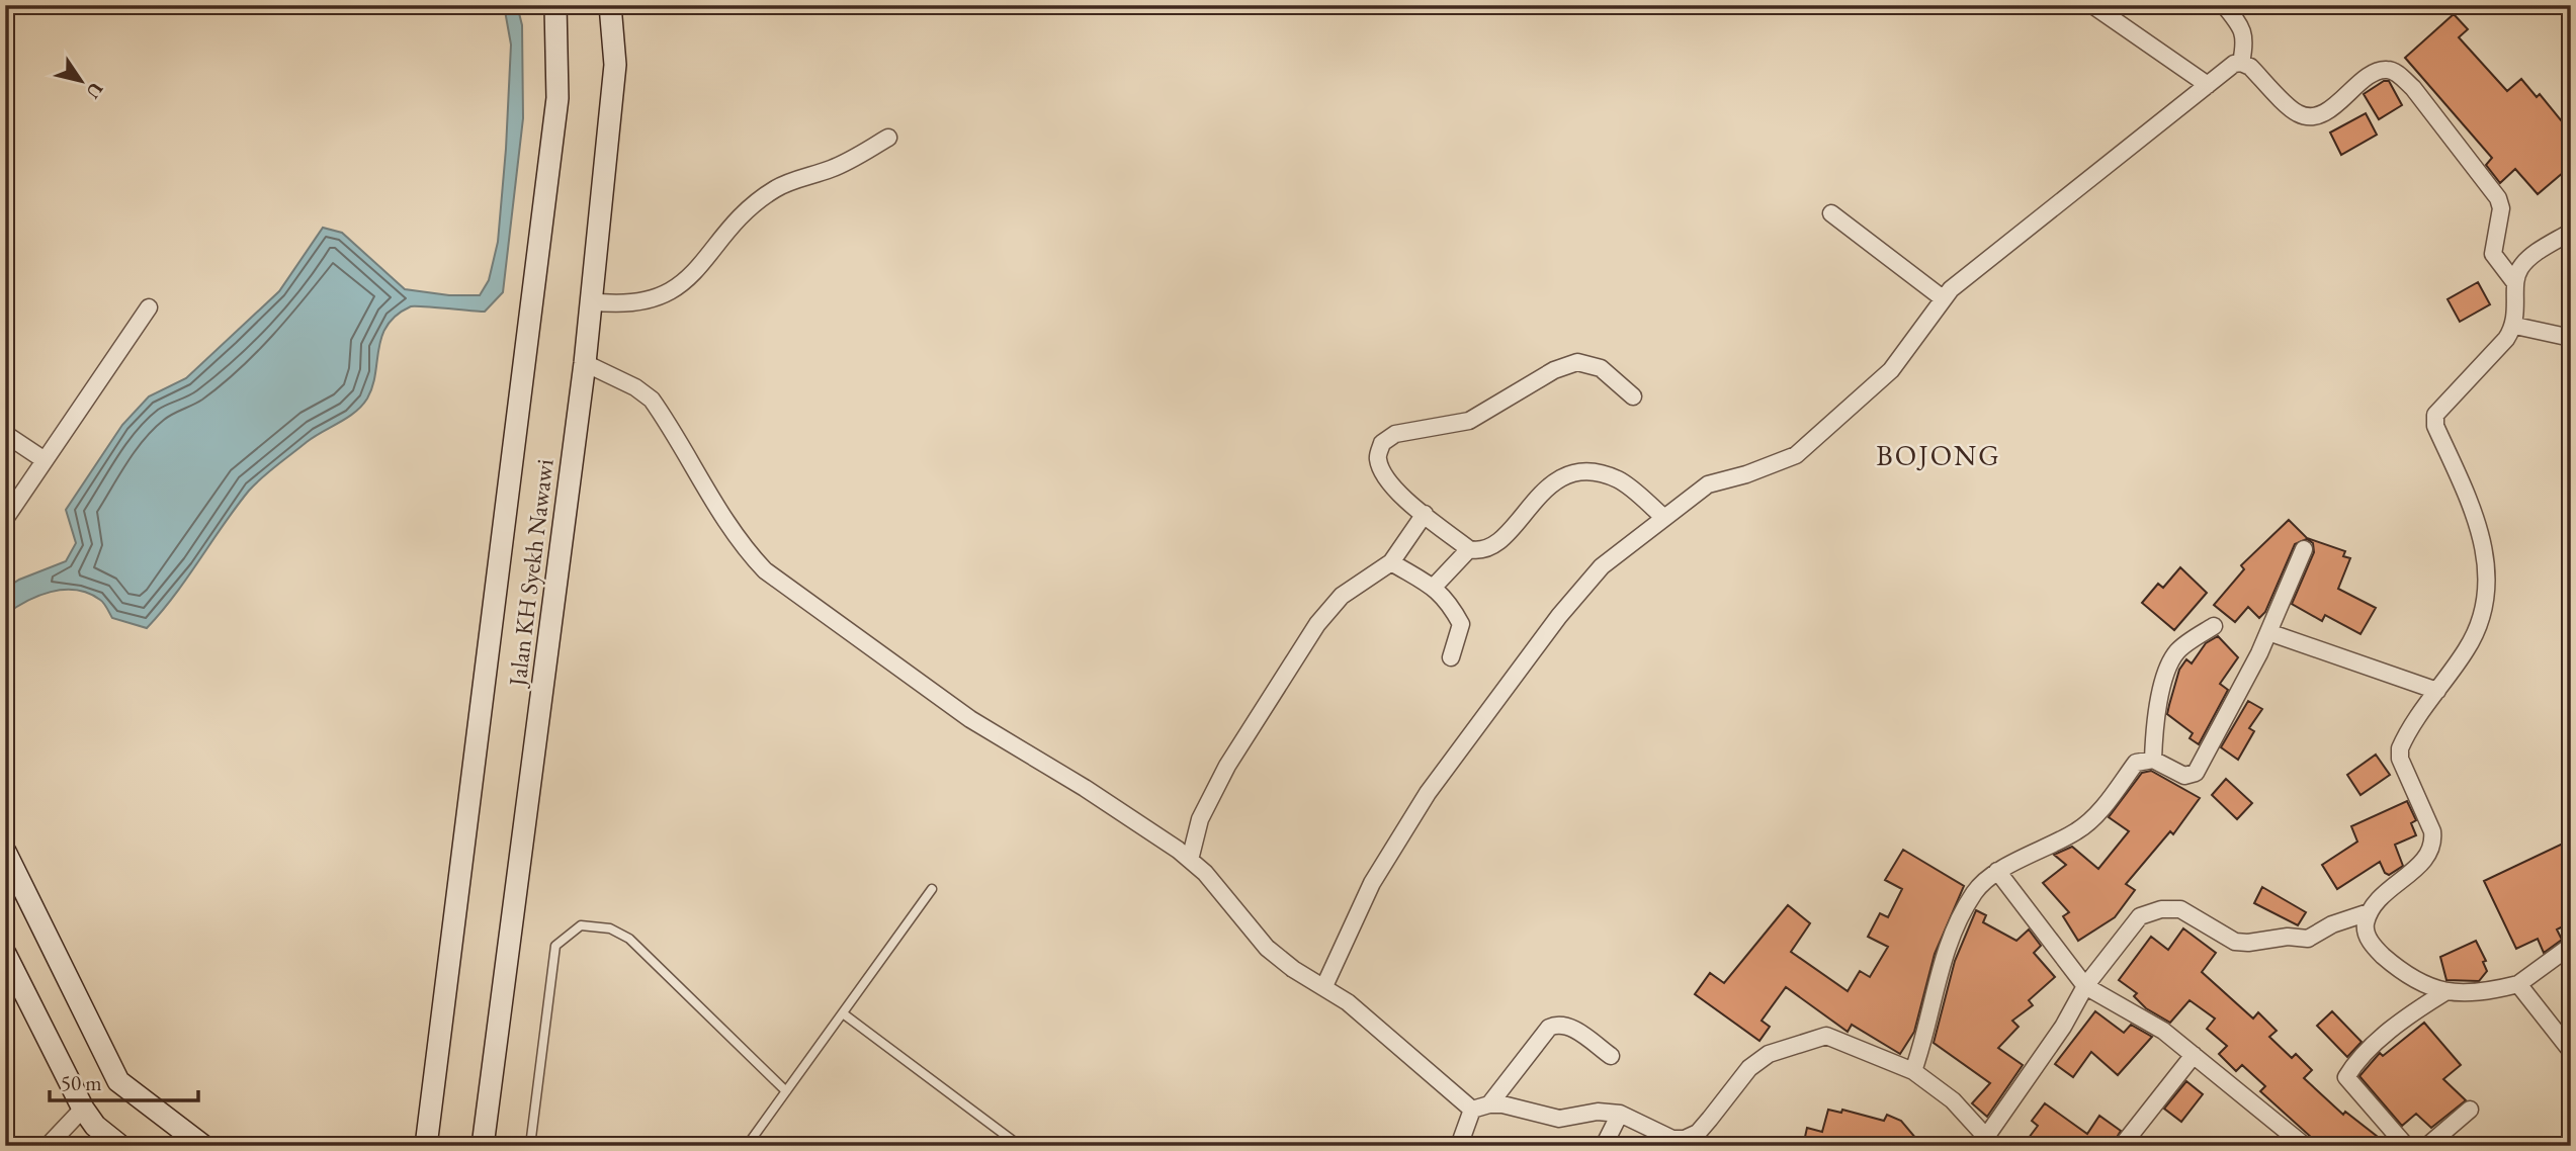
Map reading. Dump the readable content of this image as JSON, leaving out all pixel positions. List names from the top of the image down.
{
  "streets": {
    "main road": ["Jalan KH Syekh Nawawi"]
  },
  "districts": ["BOJONG"],
  "scale_bar": "50 m",
  "north": "bottom right"
}
